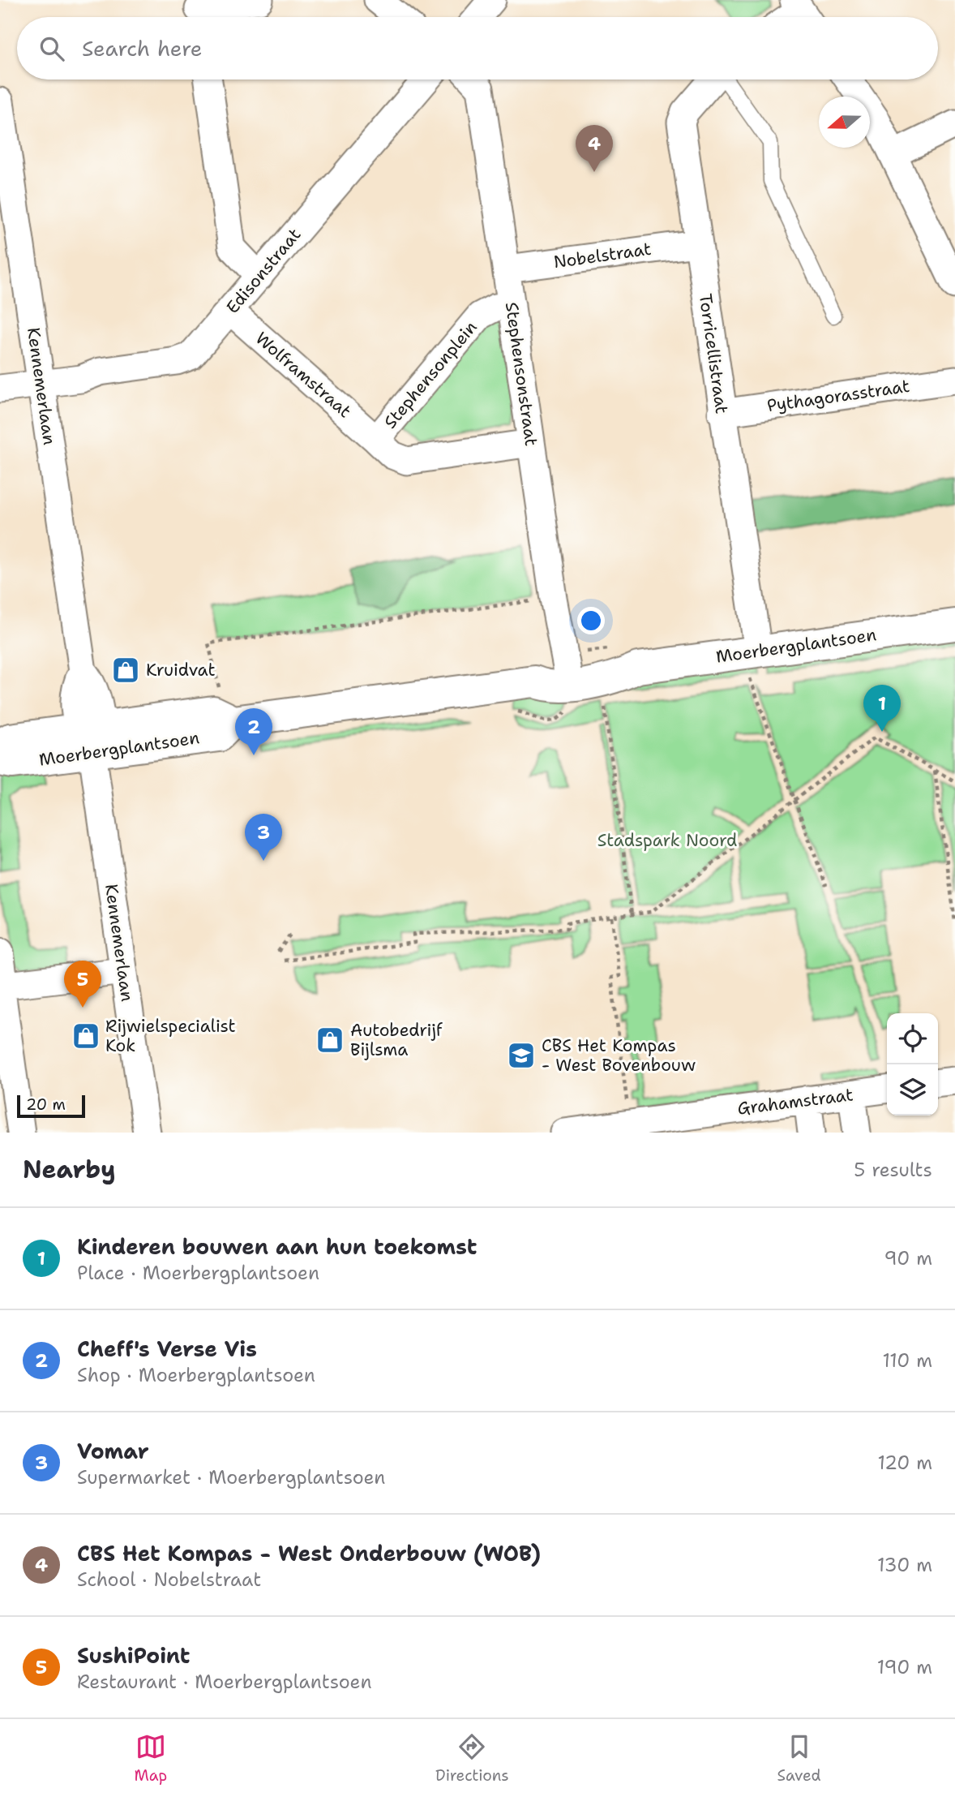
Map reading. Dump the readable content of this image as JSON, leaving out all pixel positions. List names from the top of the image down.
{
  "streets": {
    "street": [
      "Nobelstraat",
      "Edisonstraat",
      "Torricellistraat",
      "Stephensonstraat",
      "Wolframstraat",
      "Stephensonplein",
      "Kennemerlaan",
      "Pythagorasstraat",
      "Moerbergplantsoen",
      "Grahamstraat"
    ]
  },
  "crossings": [
    ["Nobelstraat", "Torricellistraat"],
    ["Nobelstraat", "Stephensonstraat"],
    ["Edisonstraat", "Wolframstraat"],
    ["Edisonstraat", "Kennemerlaan"],
    ["Torricellistraat", "Pythagorasstraat"],
    ["Torricellistraat", "Moerbergplantsoen"],
    ["Stephensonstraat", "Stephensonplein"],
    ["Stephensonstraat", "Moerbergplantsoen"],
    ["Wolframstraat", "Stephensonplein"],
    ["Kennemerlaan", "Moerbergplantsoen"]
  ],
  "parks": ["Stadspark Noord"],
  "places": {
    "shop": ["Kruidvat", "Rijwielspecialist Kok", "Autobedrijf Bijlsma"],
    "school or university": ["CBS Het Kompas - West Bovenbouw"]
  },
  "scale_bar": "20 m",
  "north": "left",
  "page": {
    "search": "Search here",
    "pins": [
      "4",
      "1",
      "2",
      "3",
      "5"
    ],
    "scale": "20 m",
    "heading": ["Nearby", "5 results"],
    "list": [
      {
        "mark": "1",
        "name": "Kinderen bouwen aan hun toekomst",
        "note": "Place · Moerbergplantsoen",
        "value": "90 m"
      },
      {
        "mark": "2",
        "name": "Cheff's Verse Vis",
        "note": "Shop · Moerbergplantsoen",
        "value": "110 m"
      },
      {
        "mark": "3",
        "name": "Vomar",
        "note": "Supermarket · Moerbergplantsoen",
        "value": "120 m"
      },
      {
        "mark": "4",
        "name": "CBS Het Kompas - West Onderbouw (WOB)",
        "note": "School · Nobelstraat",
        "value": "130 m"
      },
      {
        "mark": "5",
        "name": "SushiPoint",
        "note": "Restaurant · Moerbergplantsoen",
        "value": "190 m"
      }
    ],
    "nav": ["Map", "Directions", "Saved"]
  }
}
